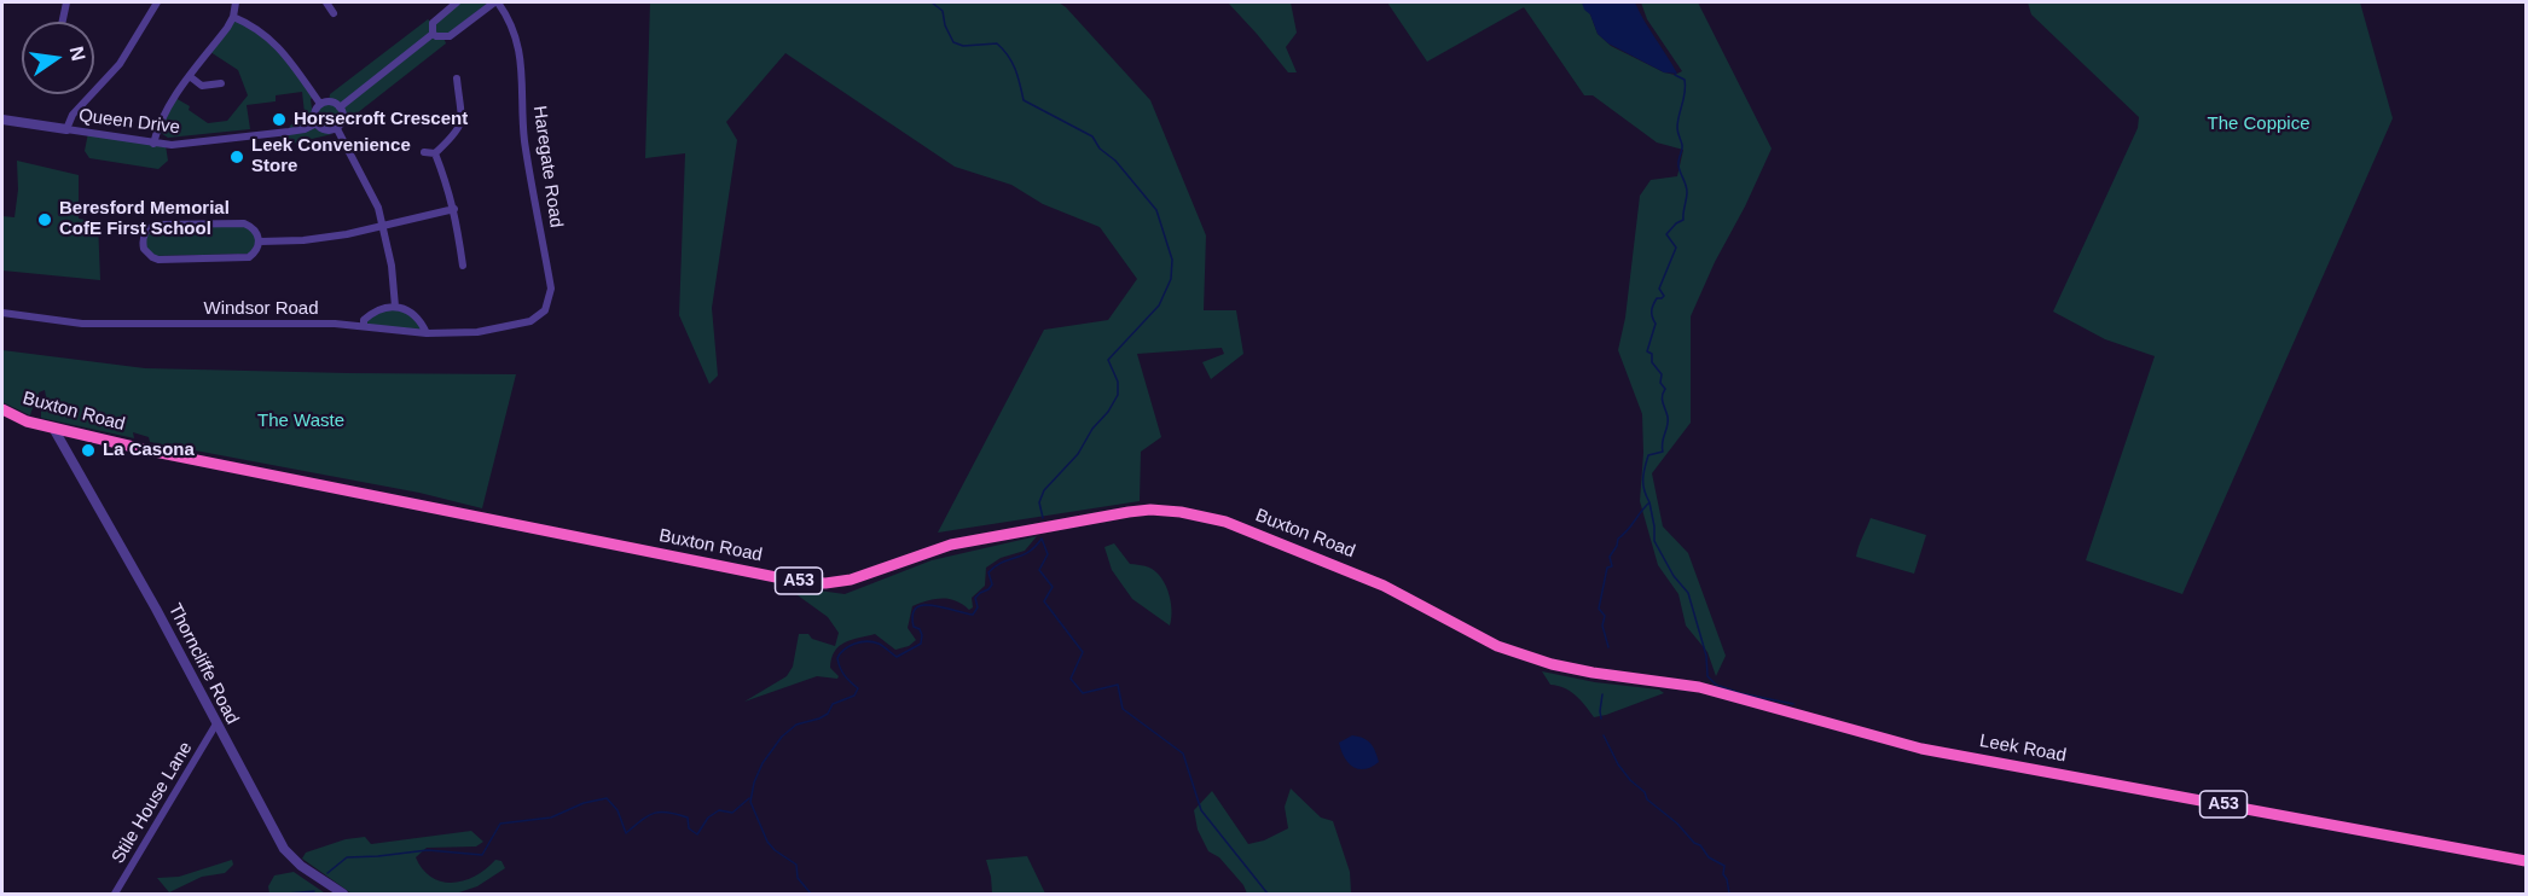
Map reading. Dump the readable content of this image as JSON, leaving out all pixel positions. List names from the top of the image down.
{
  "streets": {
    "highway": ["Buxton Road", "A53", "Leek Road"],
    "street": [
      "Queen Drive",
      "Haregate Road",
      "Windsor Road",
      "Thorncliffe Road",
      "Stile House Lane"
    ]
  },
  "crossings": [
    ["Haregate Road", "Windsor Road"],
    ["Buxton Road", "Thorncliffe Road"],
    ["Buxton Road", "Leek Road"],
    ["Thorncliffe Road", "Stile House Lane"]
  ],
  "parks": ["The Coppice", "The Waste"],
  "places": [
    "Horsecroft Crescent",
    "Leek Convenience Store",
    "Beresford Memorial CofE First School",
    "La Casona"
  ],
  "north": "right"
}
